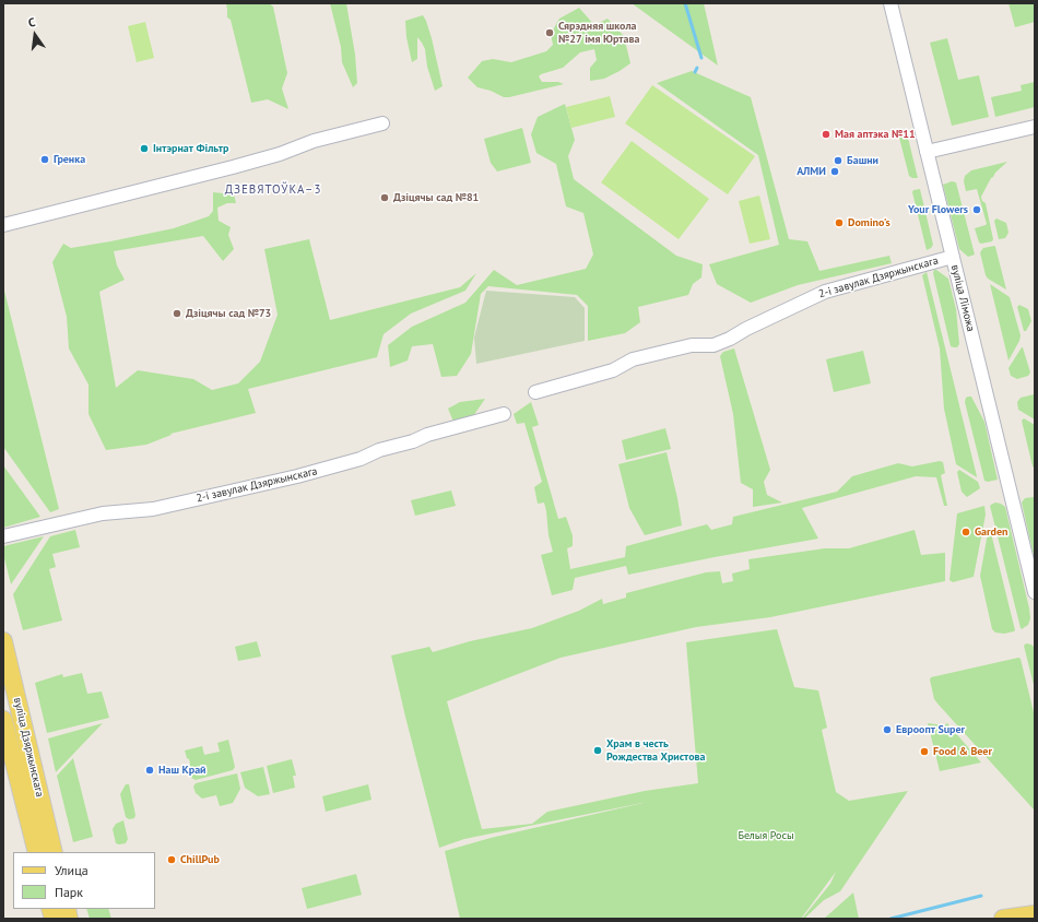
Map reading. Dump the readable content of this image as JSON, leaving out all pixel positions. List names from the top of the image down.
{
  "streets": {
    "main road": ["вуліца Дзяржынскага"],
    "street": ["2-і завулак Дзяржынскага", "вуліца Ліможа"]
  },
  "crossings": [
    ["2-і завулак Дзяржынскага", "вуліца Ліможа"]
  ],
  "districts": ["ДЗЕВЯТОЎКА–3"],
  "parks": ["Белыя Росы"],
  "places": [
    "Сярэдняя школа №27 імя Юртава",
    "Мая аптэка №11",
    "Інтэрнат Фільтр",
    "Гренка",
    "Башни",
    "АЛМИ",
    "Дзіцячы сад №81",
    "Your Flowers",
    "Domino's",
    "Дзіцячы сад №73",
    "Garden",
    "Евроопт Super",
    "Храм в честь Рождества Христова",
    "Food & Beer",
    "Наш Край",
    "ChillPub"
  ],
  "legend": ["Улица", "Парк"],
  "north": "top"
}
